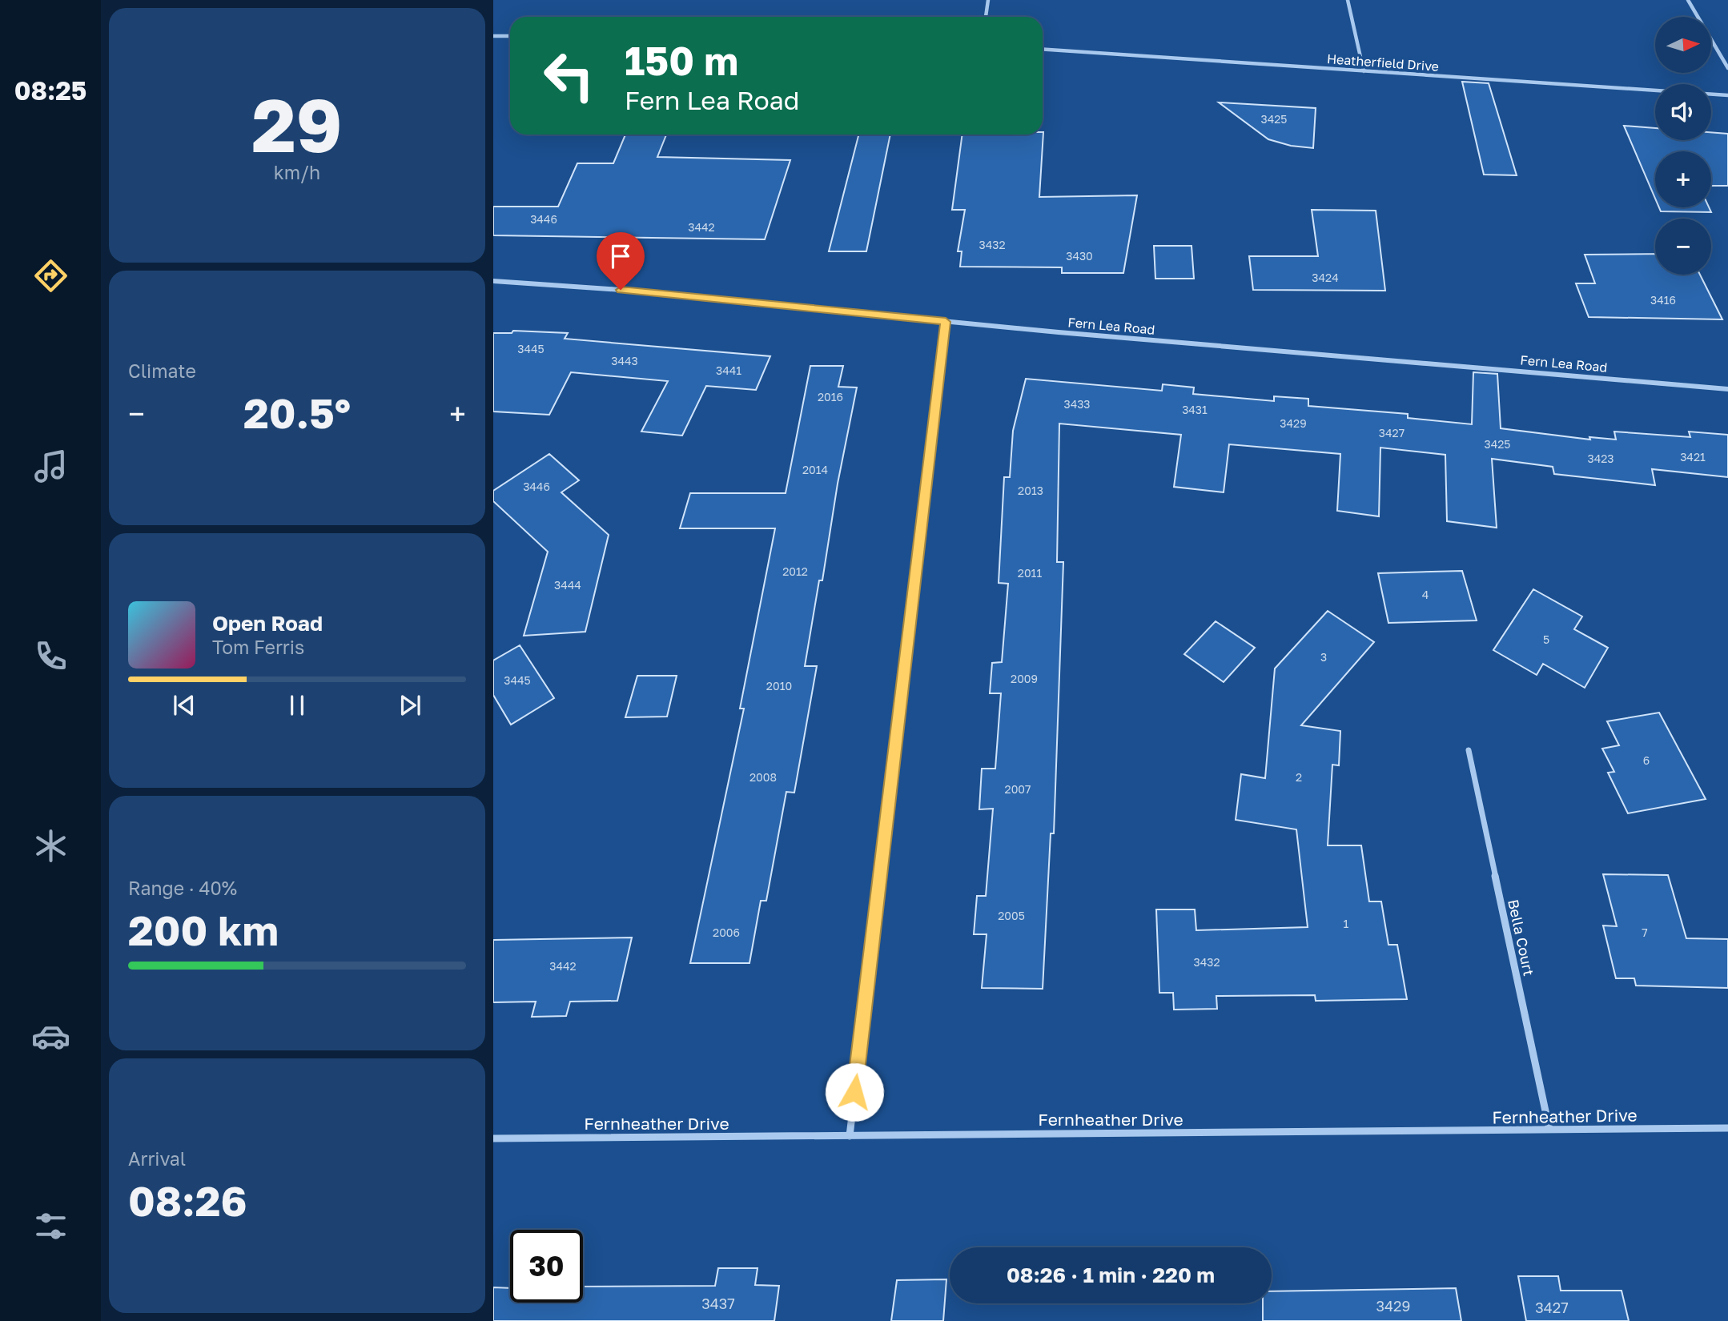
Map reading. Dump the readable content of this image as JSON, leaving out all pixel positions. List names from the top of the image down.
{
  "streets": {
    "street": [
      "Heatherfield Drive",
      "Fern Lea Road",
      "Bella Court",
      "Fernheather Drive"
    ]
  },
  "crossings": [
    ["Bella Court", "Fernheather Drive"]
  ],
  "house_numbers": [
    "3425",
    "3446",
    "3442",
    "3432",
    "3430",
    "3424",
    "3416",
    "3445",
    "3443",
    "3441",
    "2016",
    "3433",
    "3431",
    "3429",
    "3427",
    "3425",
    "3421",
    "3423",
    "2014",
    "3446",
    "2013",
    "2012",
    "2011",
    "3444",
    "4",
    "5",
    "3",
    "2009",
    "3445",
    "2010",
    "6",
    "2008",
    "2",
    "2007",
    "2005",
    "1",
    "2006",
    "7",
    "3432",
    "3442",
    "3437",
    "3429",
    "3427"
  ],
  "north": "right",
  "page": {
    "tabs": "08:25",
    "tile": [
      ["29", "km/h"],
      "Climate",
      ["Range · 40%", "200 km"],
      ["Arrival", "08:26"]
    ],
    "map_buttons": ["+", "−"],
    "turn": ["150 m", "Fern Lea Road"],
    "heat": ["−", "20.5°", "+"],
    "song": ["Open Road", "Tom Ferris"],
    "limit": "30",
    "trip": "08:26 · 1 min · 220 m"
  }
}
